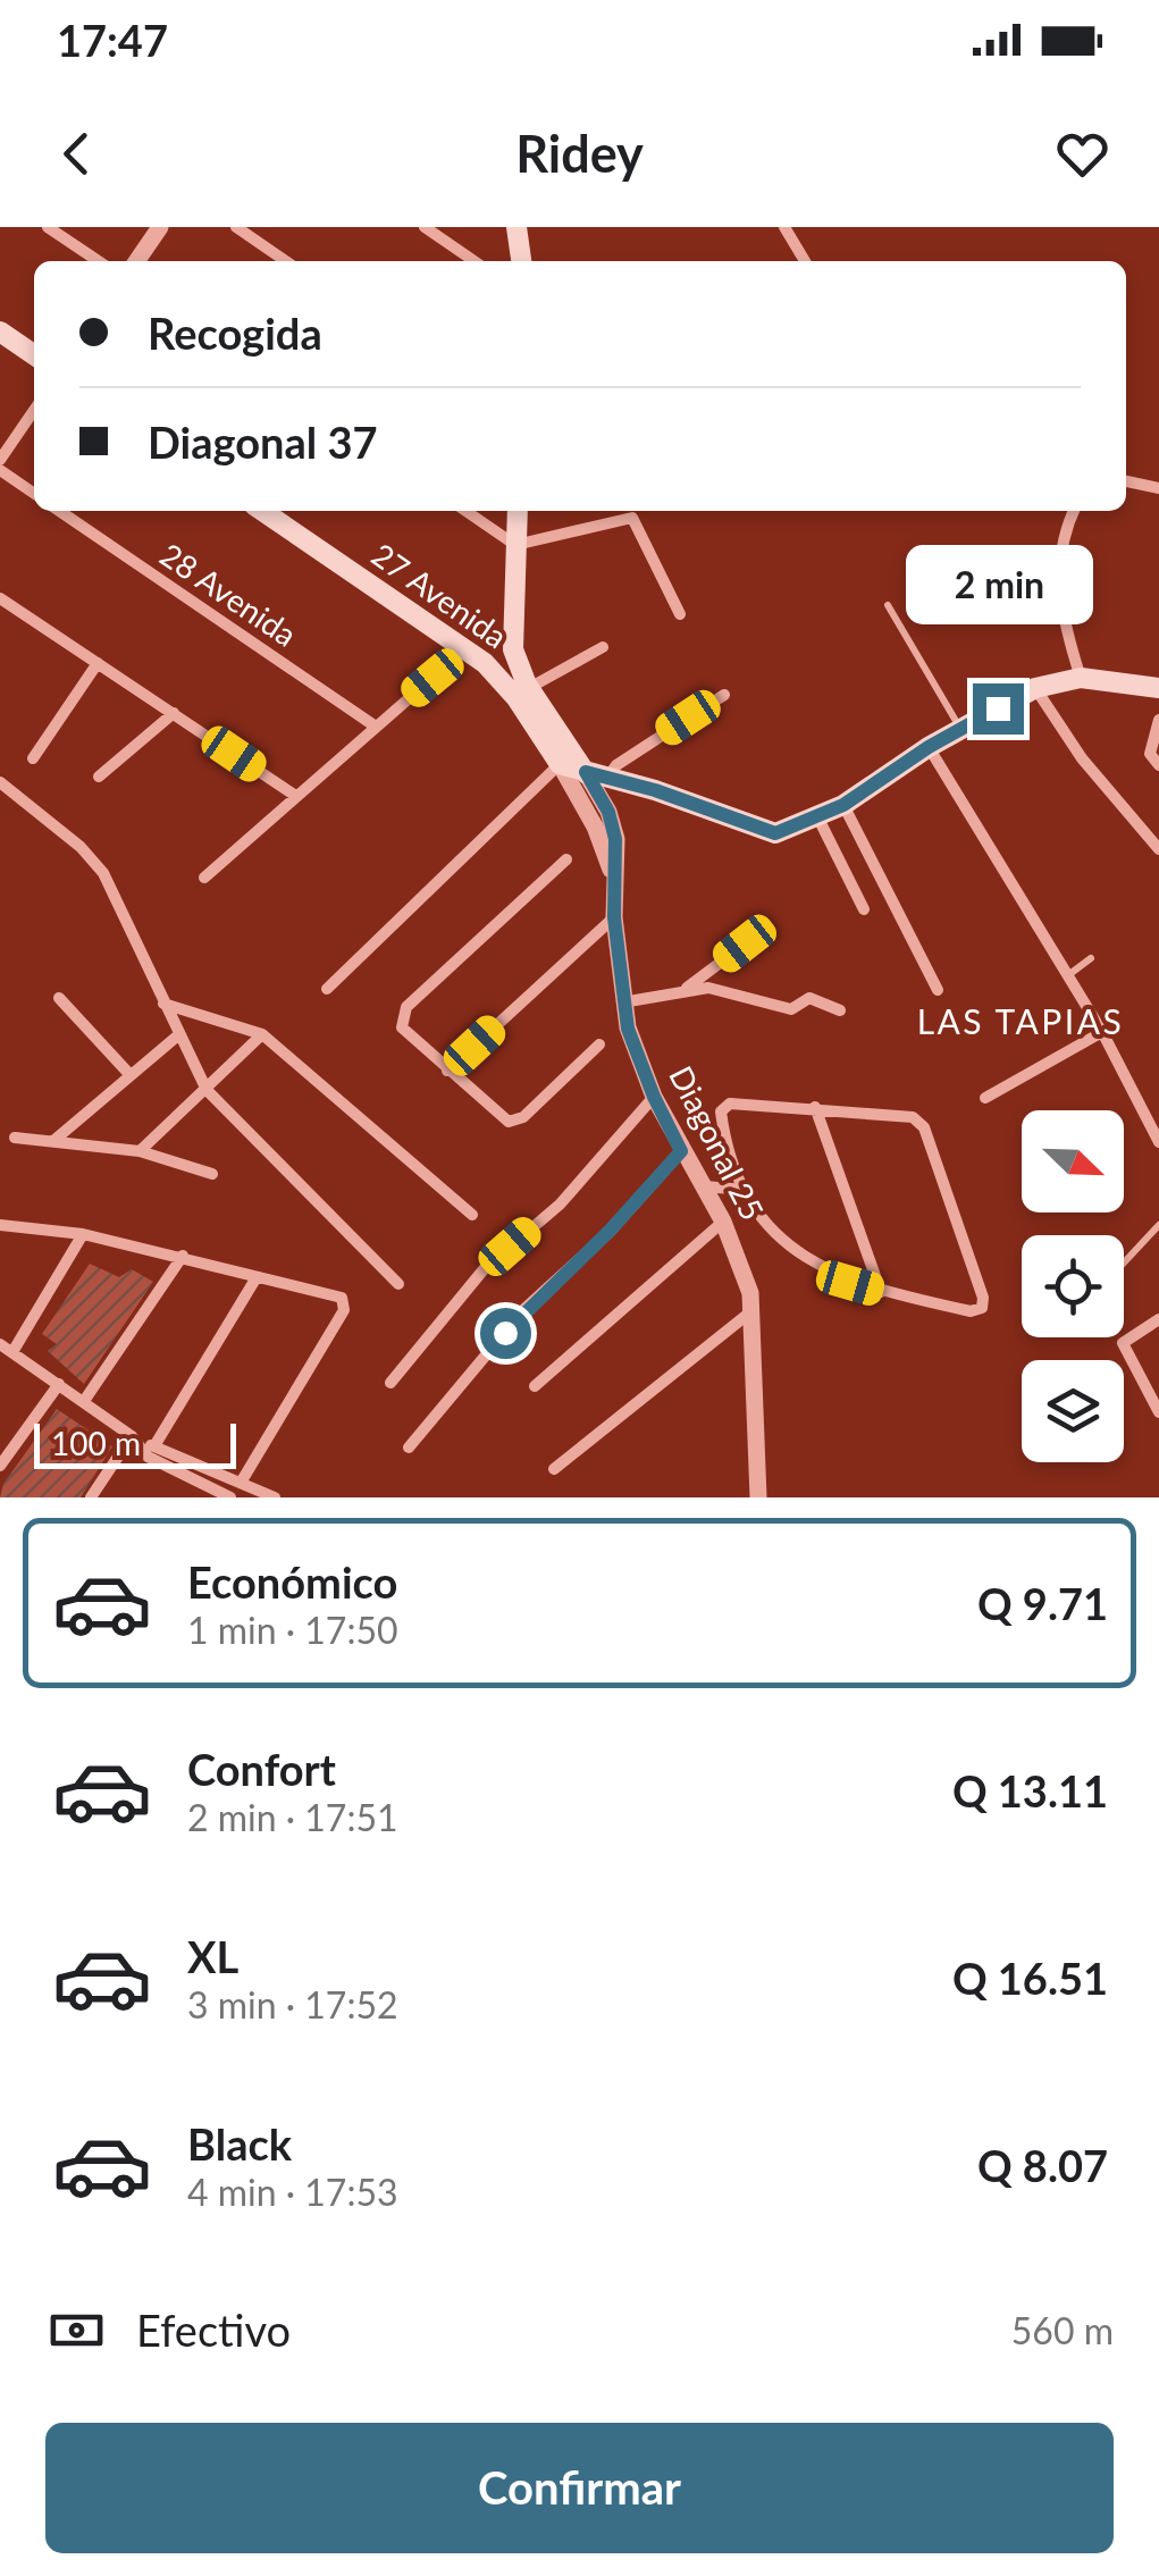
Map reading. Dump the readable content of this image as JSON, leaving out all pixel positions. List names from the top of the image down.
{
  "streets": {
    "main road": ["27 Avenida", "Diagonal 25"],
    "street": ["28 Avenida"]
  },
  "crossings": [
    ["27 Avenida", "Diagonal 25"]
  ],
  "districts": ["LAS TAPIAS"],
  "scale_bar": "100 m",
  "north": "bottom right",
  "page": {
    "status": "17:47",
    "header": "Ridey",
    "banner": ["Recogida", "Diagonal 37"],
    "bubble": "2 min",
    "scale": "100 m",
    "list": [
      {
        "name": "Económico",
        "note": "1 min · 17:50",
        "value": "Q 9.71"
      },
      {
        "name": "Confort",
        "note": "2 min · 17:51",
        "value": "Q 13.11"
      },
      {
        "name": "XL",
        "note": "3 min · 17:52",
        "value": "Q 16.51"
      },
      {
        "name": "Black",
        "note": "4 min · 17:53",
        "value": "Q 8.07"
      }
    ],
    "pay": ["Efectivo", "560 m"],
    "buttons": "Confirmar"
  }
}
